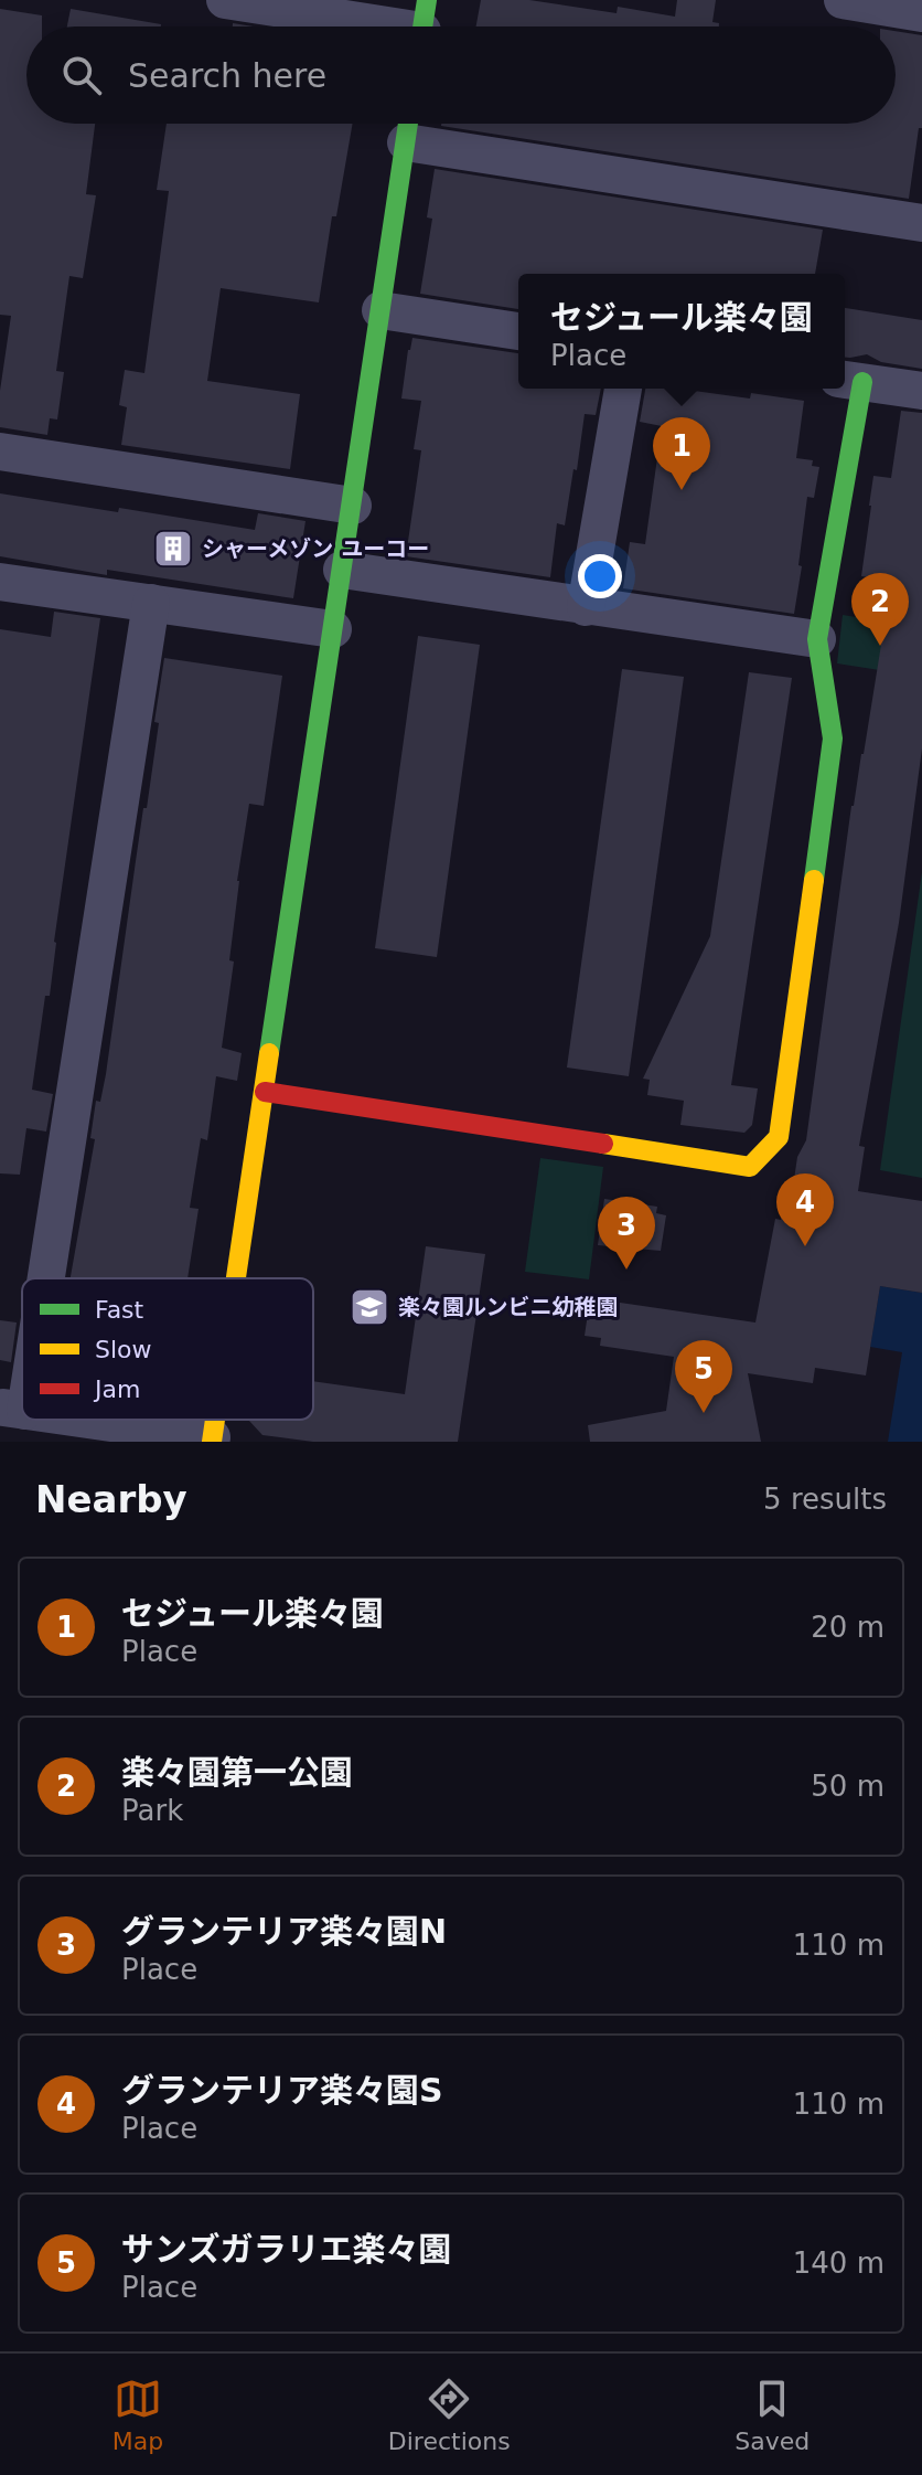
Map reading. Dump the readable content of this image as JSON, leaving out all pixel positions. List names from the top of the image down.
{
  "places": {
    "building": ["シャーメゾン ユーコー"],
    "school or university": ["楽々園ルンビニ幼稚園"]
  },
  "legend": ["Fast", "Slow", "Jam"],
  "page": {
    "search": "Search here",
    "popup": ["セジュール楽々園", "Place"],
    "pins": [
      "1",
      "2",
      "4",
      "3",
      "5"
    ],
    "heading": ["Nearby", "5 results"],
    "list": [
      {
        "mark": "1",
        "name": "セジュール楽々園",
        "note": "Place",
        "value": "20 m"
      },
      {
        "mark": "2",
        "name": "楽々園第一公園",
        "note": "Park",
        "value": "50 m"
      },
      {
        "mark": "3",
        "name": "グランテリア楽々園N",
        "note": "Place",
        "value": "110 m"
      },
      {
        "mark": "4",
        "name": "グランテリア楽々園S",
        "note": "Place",
        "value": "110 m"
      },
      {
        "mark": "5",
        "name": "サンズガラリエ楽々園",
        "note": "Place",
        "value": "140 m"
      }
    ],
    "nav": ["Map", "Directions", "Saved"]
  }
}
